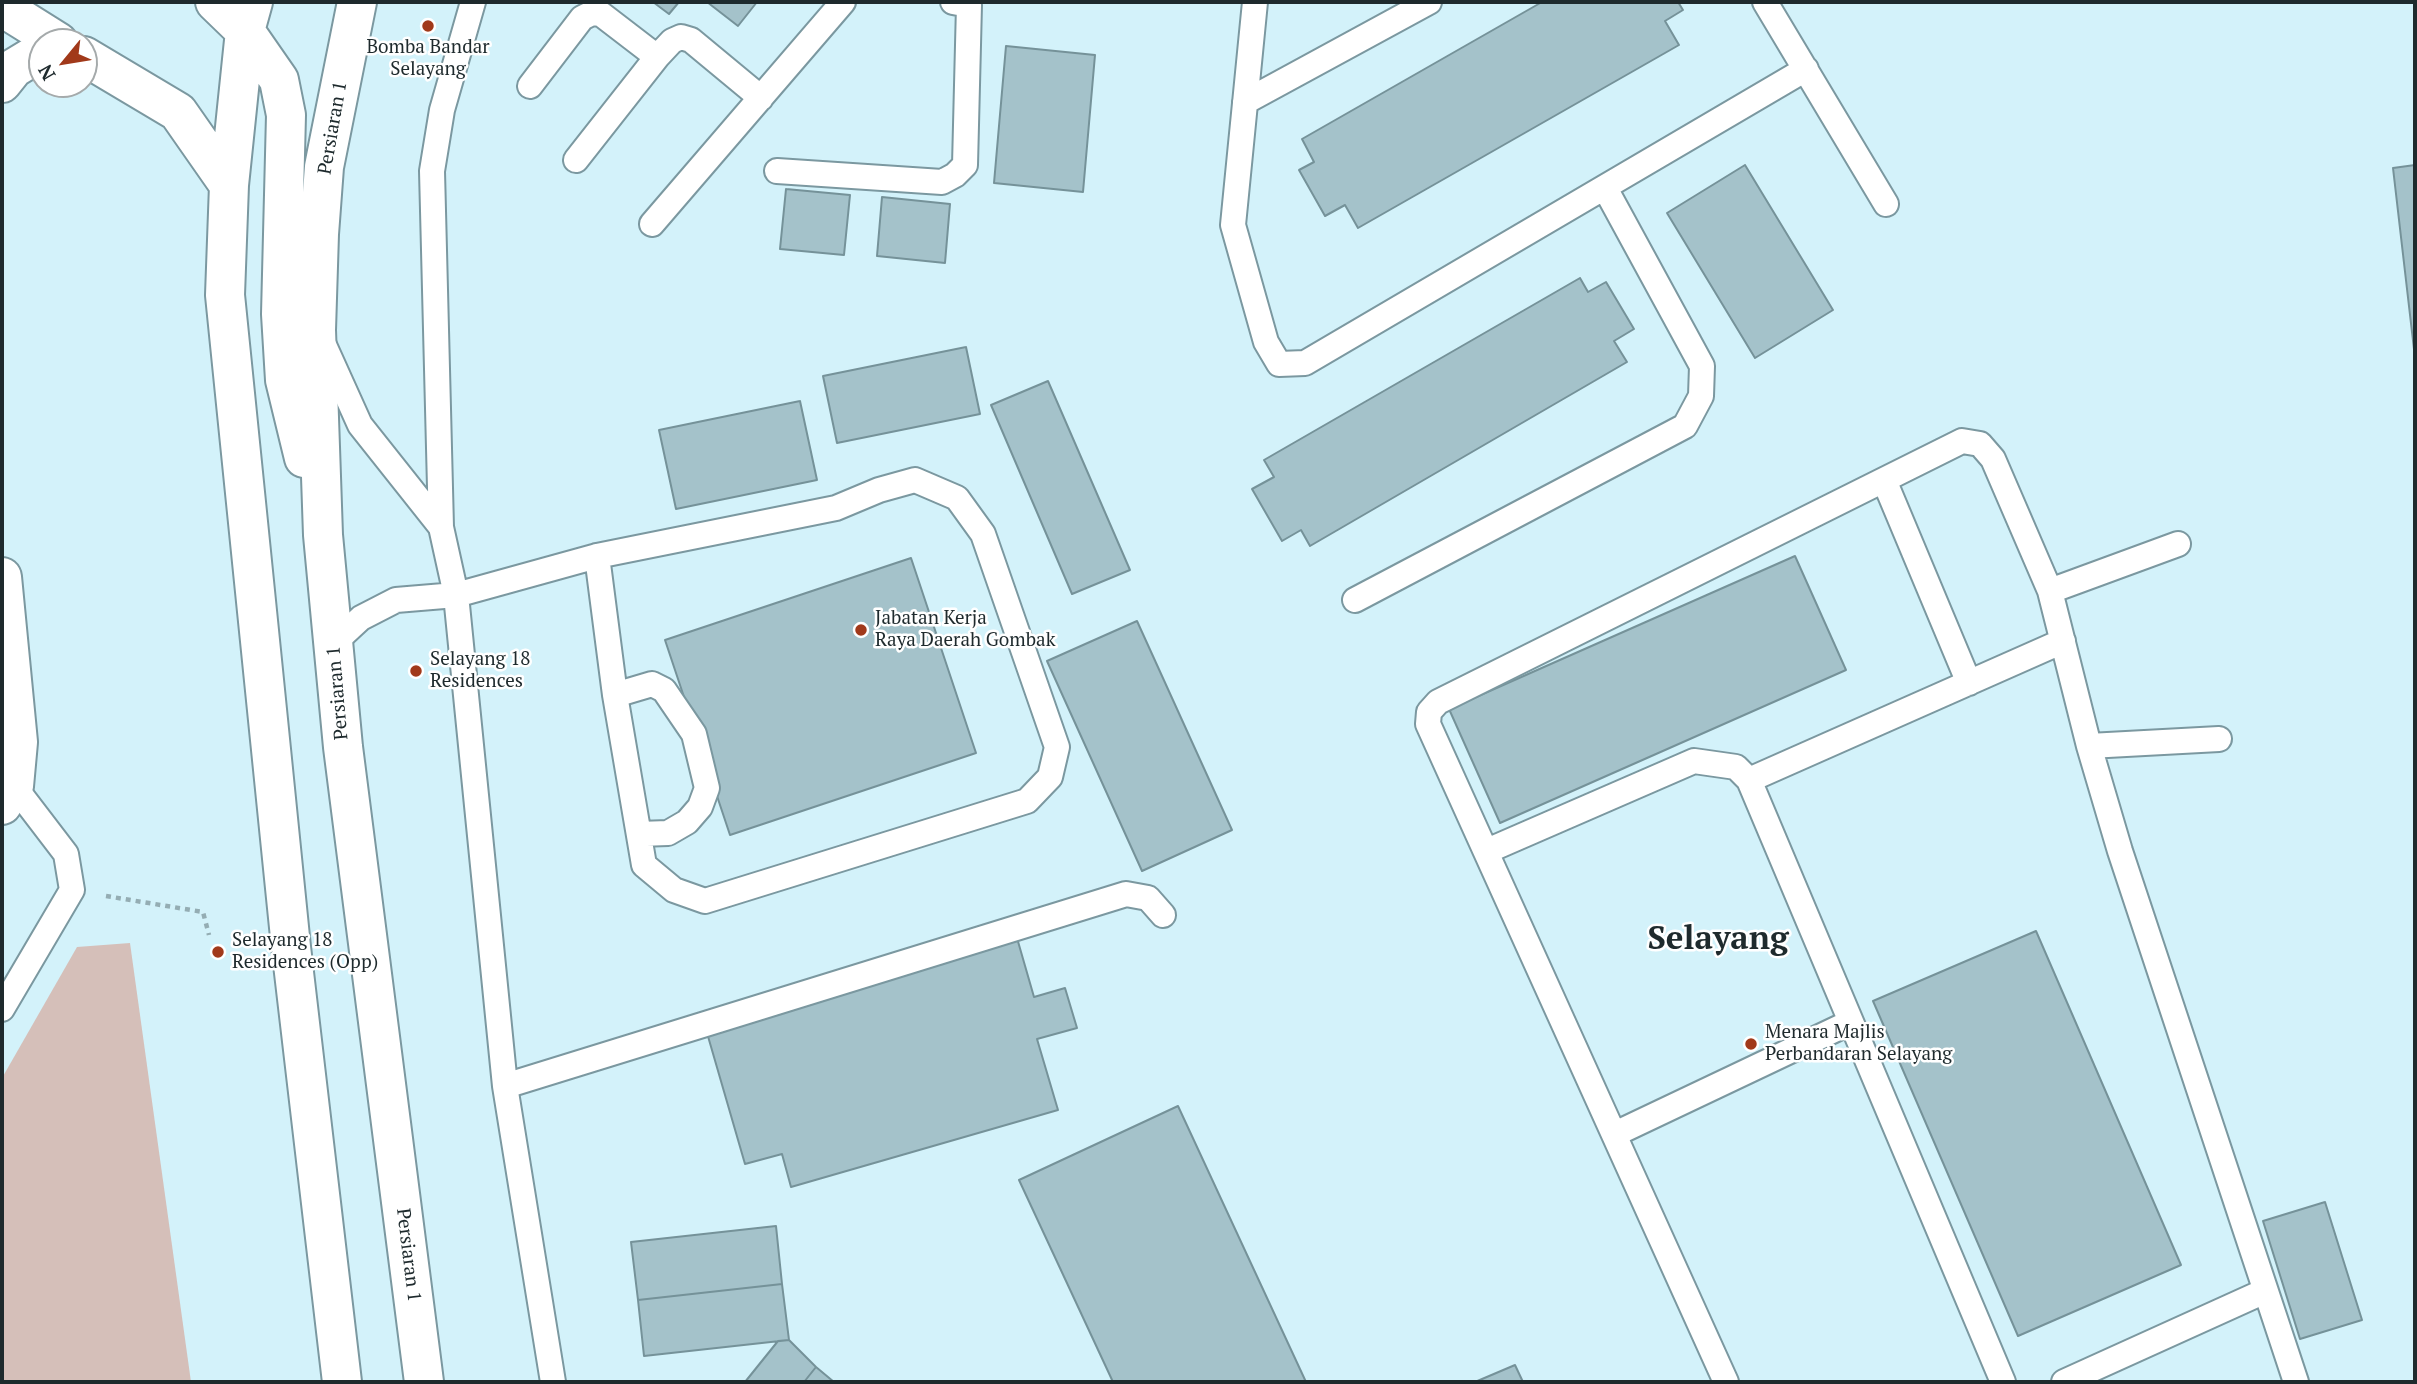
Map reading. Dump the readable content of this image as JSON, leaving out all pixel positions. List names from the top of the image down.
{
  "streets": {
    "main road": ["Persiaran 1"]
  },
  "districts": ["Selayang"],
  "places": [
    "Bomba Bandar Selayang",
    "Jabatan Kerja Raya Daerah Gombak",
    "Selayang 18 Residences",
    "Selayang 18 Residences (Opp)",
    "Menara Majlis Perbandaran Selayang"
  ],
  "north": "bottom left"
}
